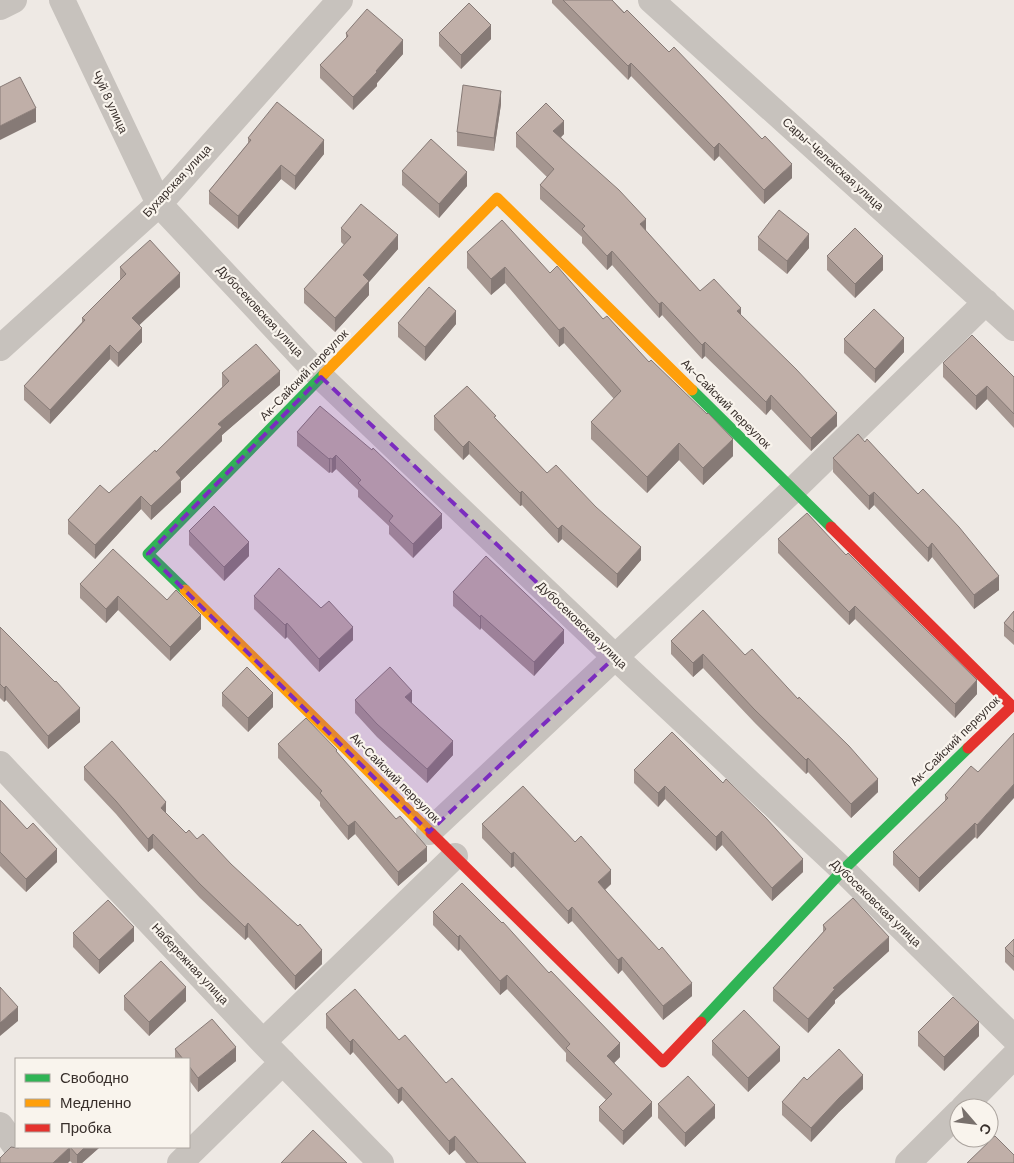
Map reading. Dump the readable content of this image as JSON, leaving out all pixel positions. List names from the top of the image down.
{
  "streets": {
    "street": [
      "Чуй 8 улица",
      "Сары-Челекская улица",
      "Бухарская улица",
      "Дубосековская улица",
      "Ак-Сайский переулок",
      "Набережная улица"
    ]
  },
  "crossings": [
    ["Чуй 8 улица", "Бухарская улица"],
    ["Чуй 8 улица", "Дубосековская улица"],
    ["Бухарская улица", "Дубосековская улица"],
    ["Дубосековская улица", "Ак-Сайский переулок"]
  ],
  "legend": ["Свободно", "Медленно", "Пробка"],
  "north": "bottom right"
}
